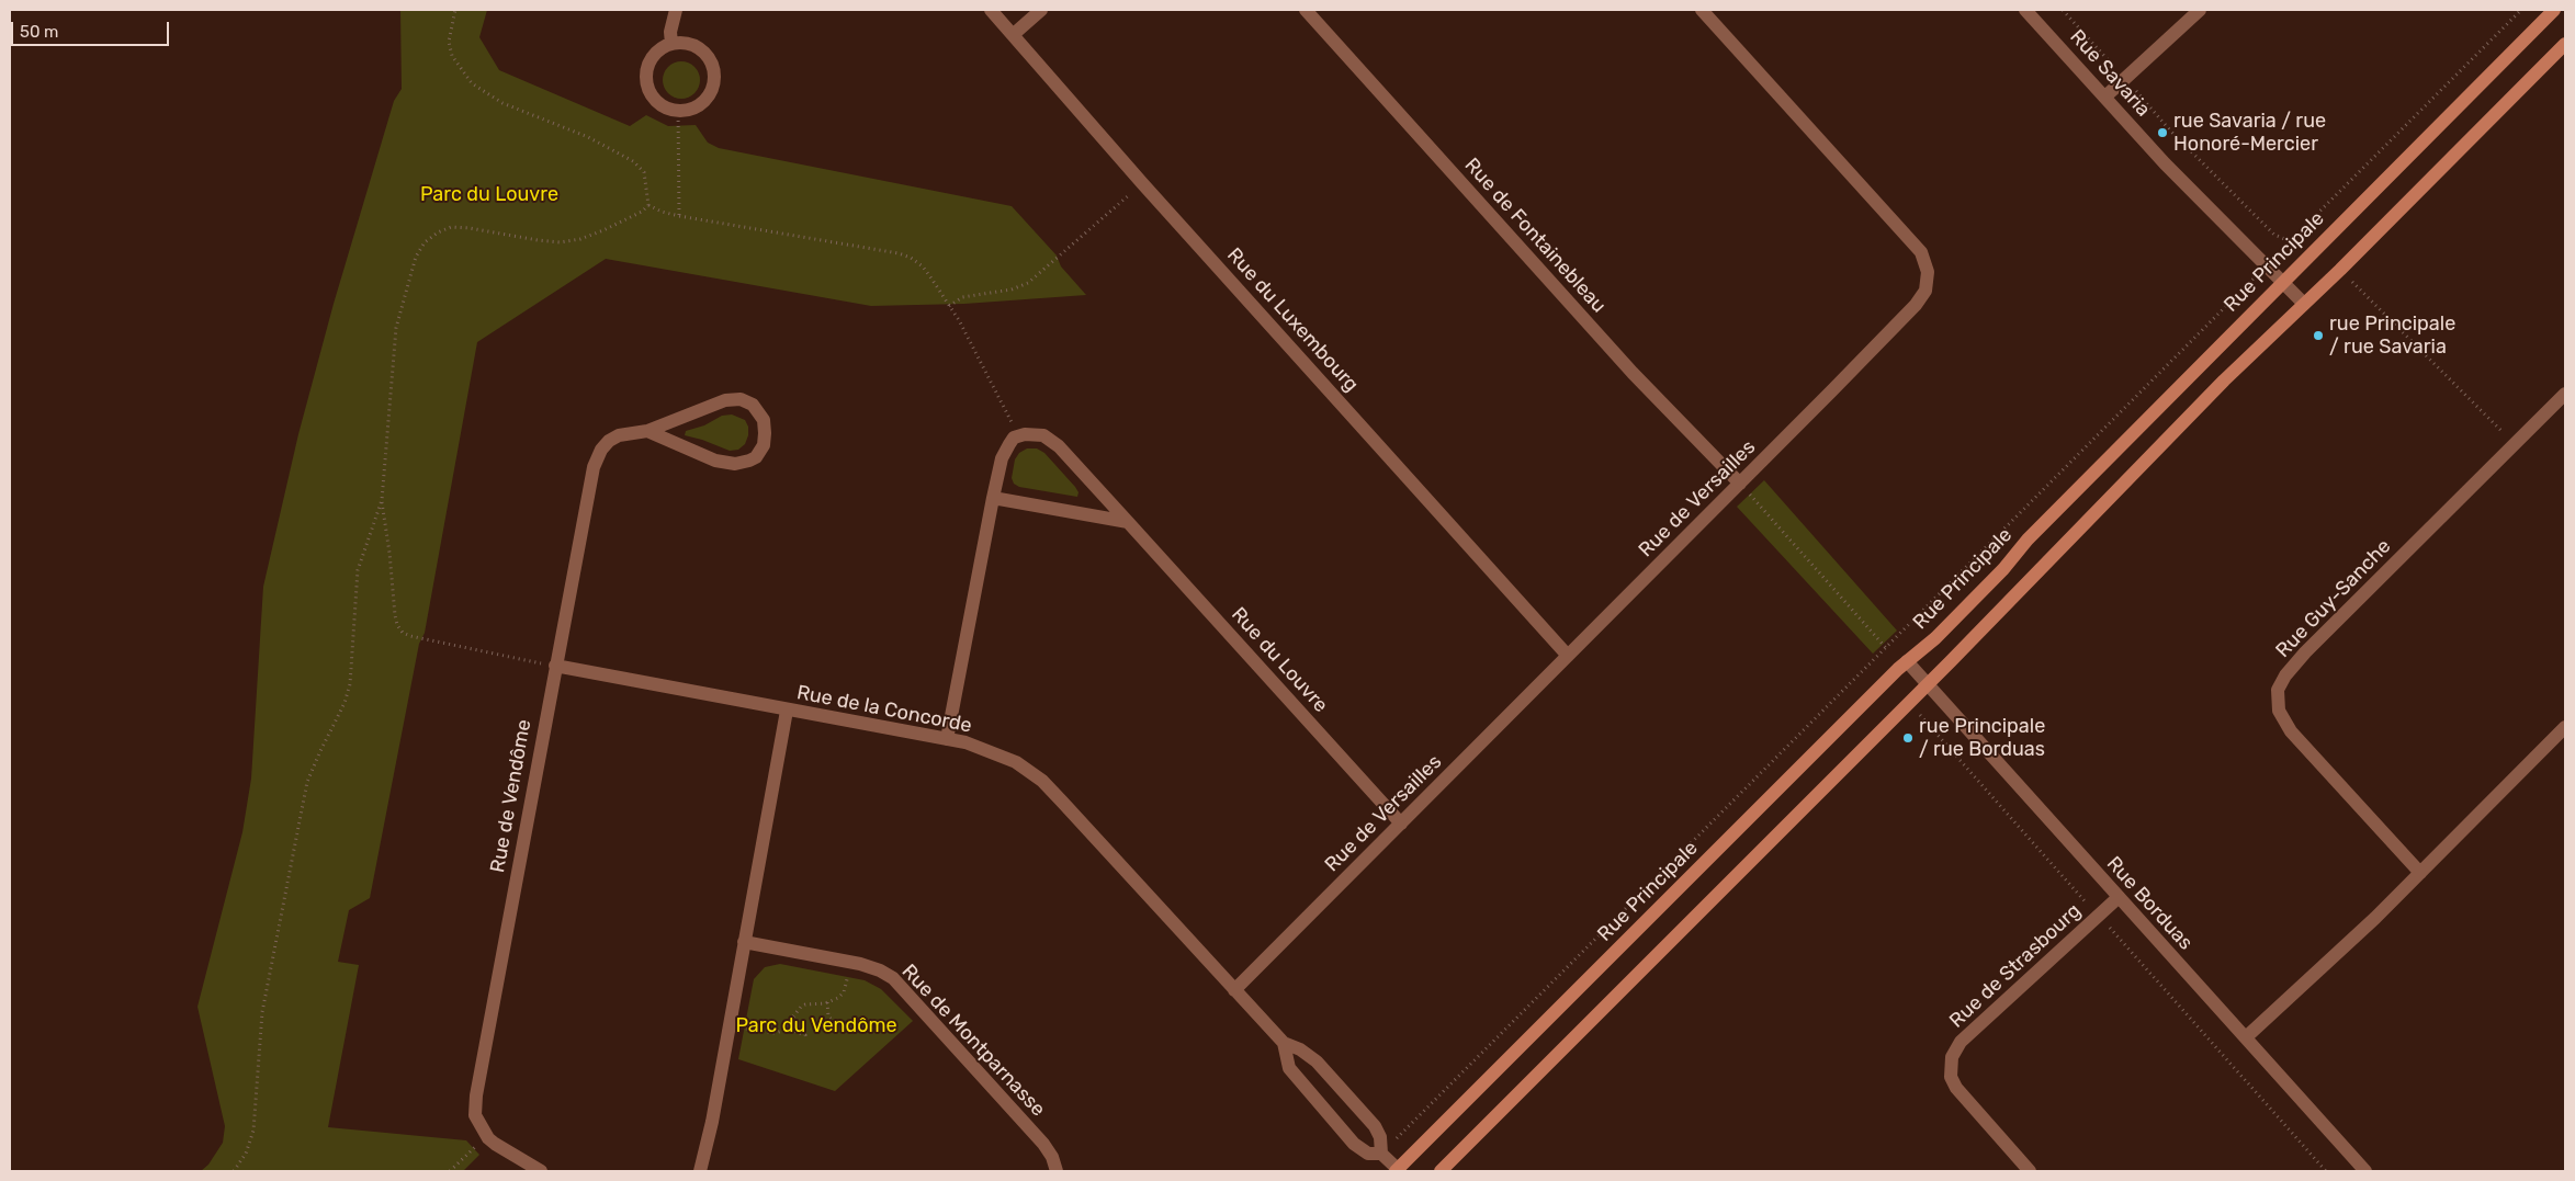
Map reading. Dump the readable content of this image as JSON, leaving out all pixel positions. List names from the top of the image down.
{
  "streets": {
    "street": [
      "Rue Savaria",
      "Rue de Fontainebleau",
      "Rue Principale",
      "Rue du Luxembourg",
      "Rue de Versailles",
      "Rue Guy-Sanche",
      "Rue du Louvre",
      "Rue de la Concorde",
      "Rue de Vendôme",
      "Rue Borduas",
      "Rue de Strasbourg",
      "Rue de Montparnasse"
    ]
  },
  "crossings": [
    ["Rue Savaria", "Rue Principale"],
    ["Rue de Fontainebleau", "Rue de Versailles"],
    ["Rue Principale", "Rue de la Concorde"],
    ["Rue Principale", "Rue Borduas"],
    ["Rue du Luxembourg", "Rue de Versailles"],
    ["Rue de Versailles", "Rue du Louvre"],
    ["Rue de Versailles", "Rue de la Concorde"],
    ["Rue du Louvre", "Rue de la Concorde"],
    ["Rue de la Concorde", "Rue de Vendôme"],
    ["Rue Borduas", "Rue de Strasbourg"]
  ],
  "parks": ["Parc du Louvre", "Parc du Vendôme"],
  "places": ["rue Savaria / rue Honoré-Mercier", "rue Principale / rue Savaria", "rue Principale / rue Borduas"],
  "scale_bar": "50 m"
}
